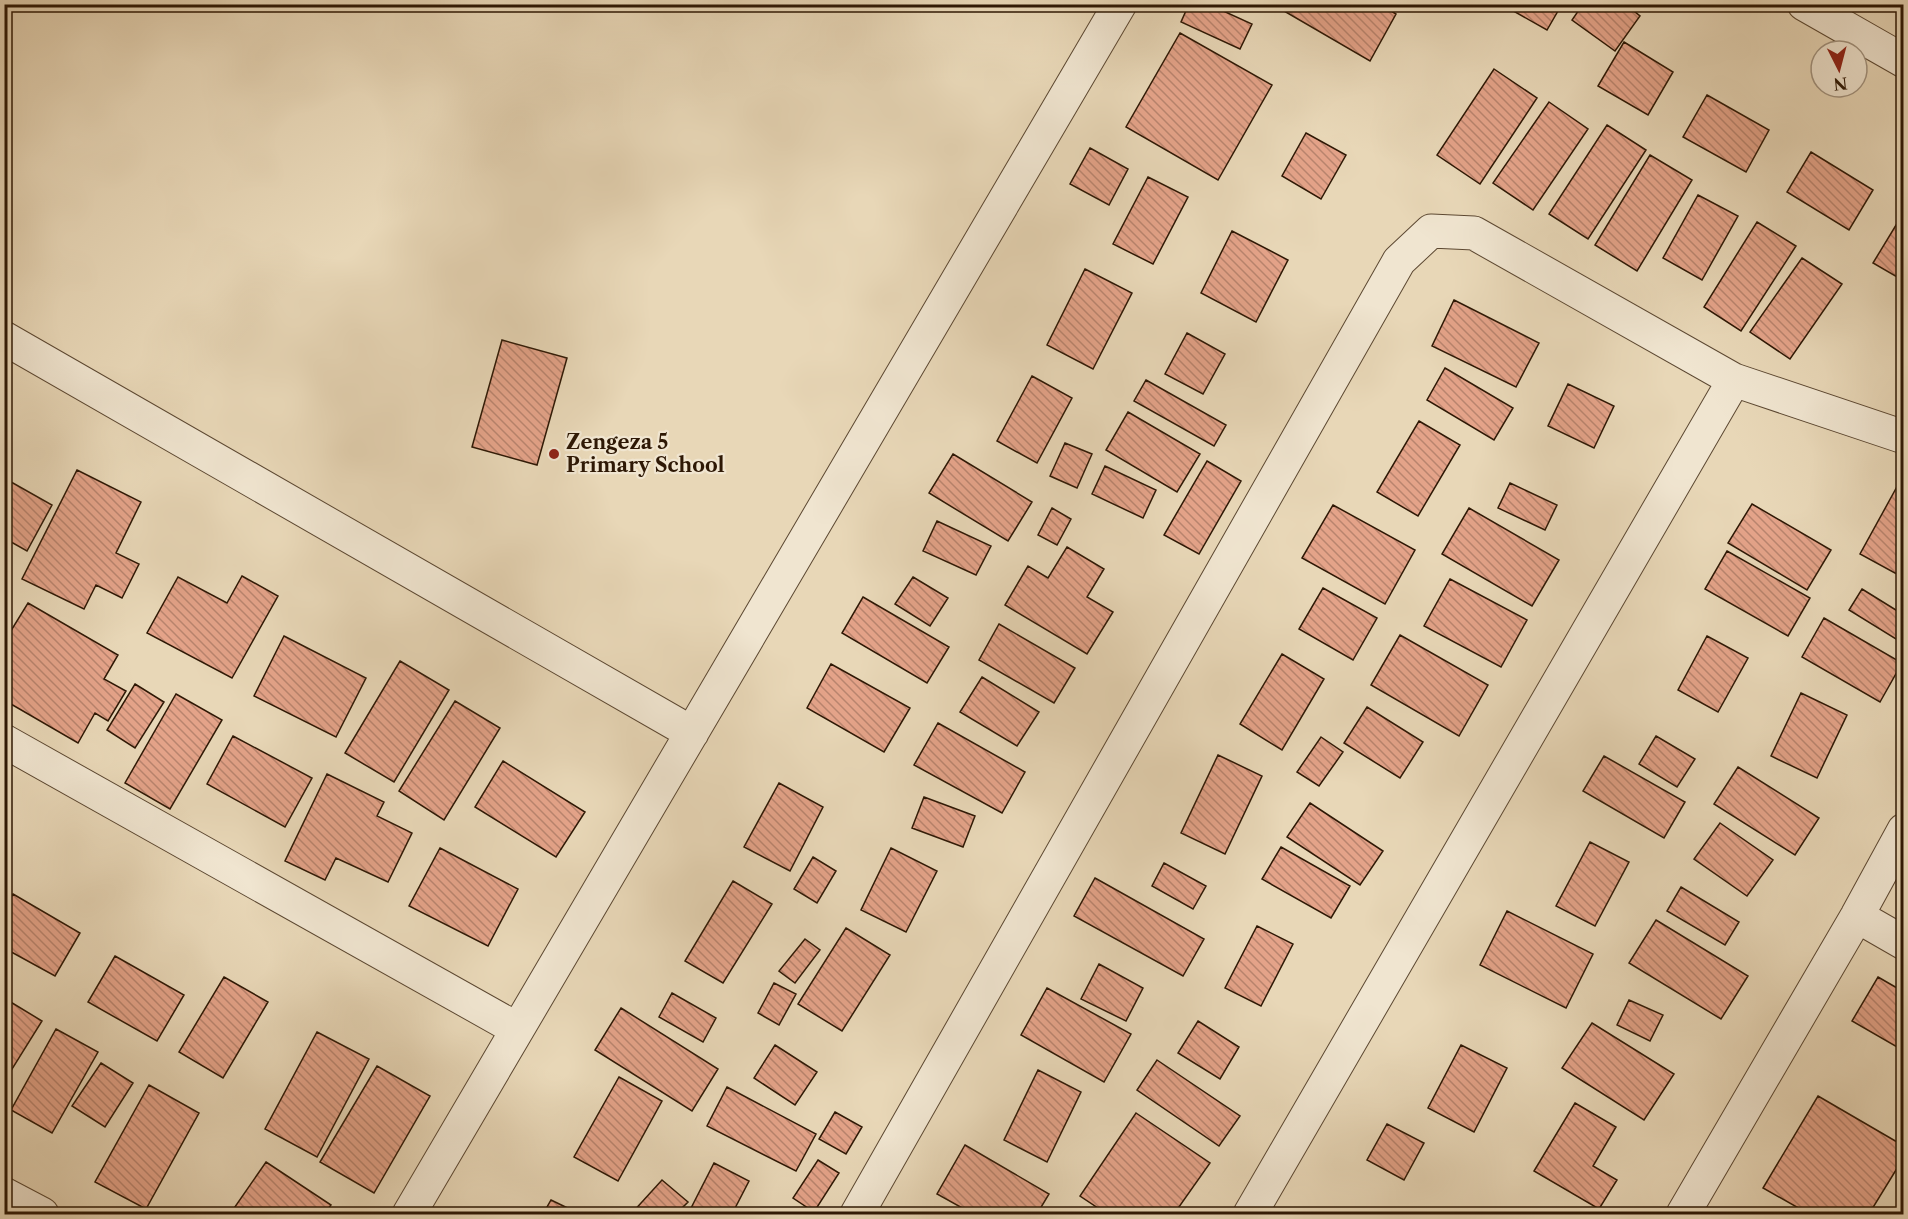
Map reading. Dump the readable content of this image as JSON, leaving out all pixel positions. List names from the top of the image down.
{
  "places": ["Zengeza 5 Primary School"],
  "north": "bottom"
}
